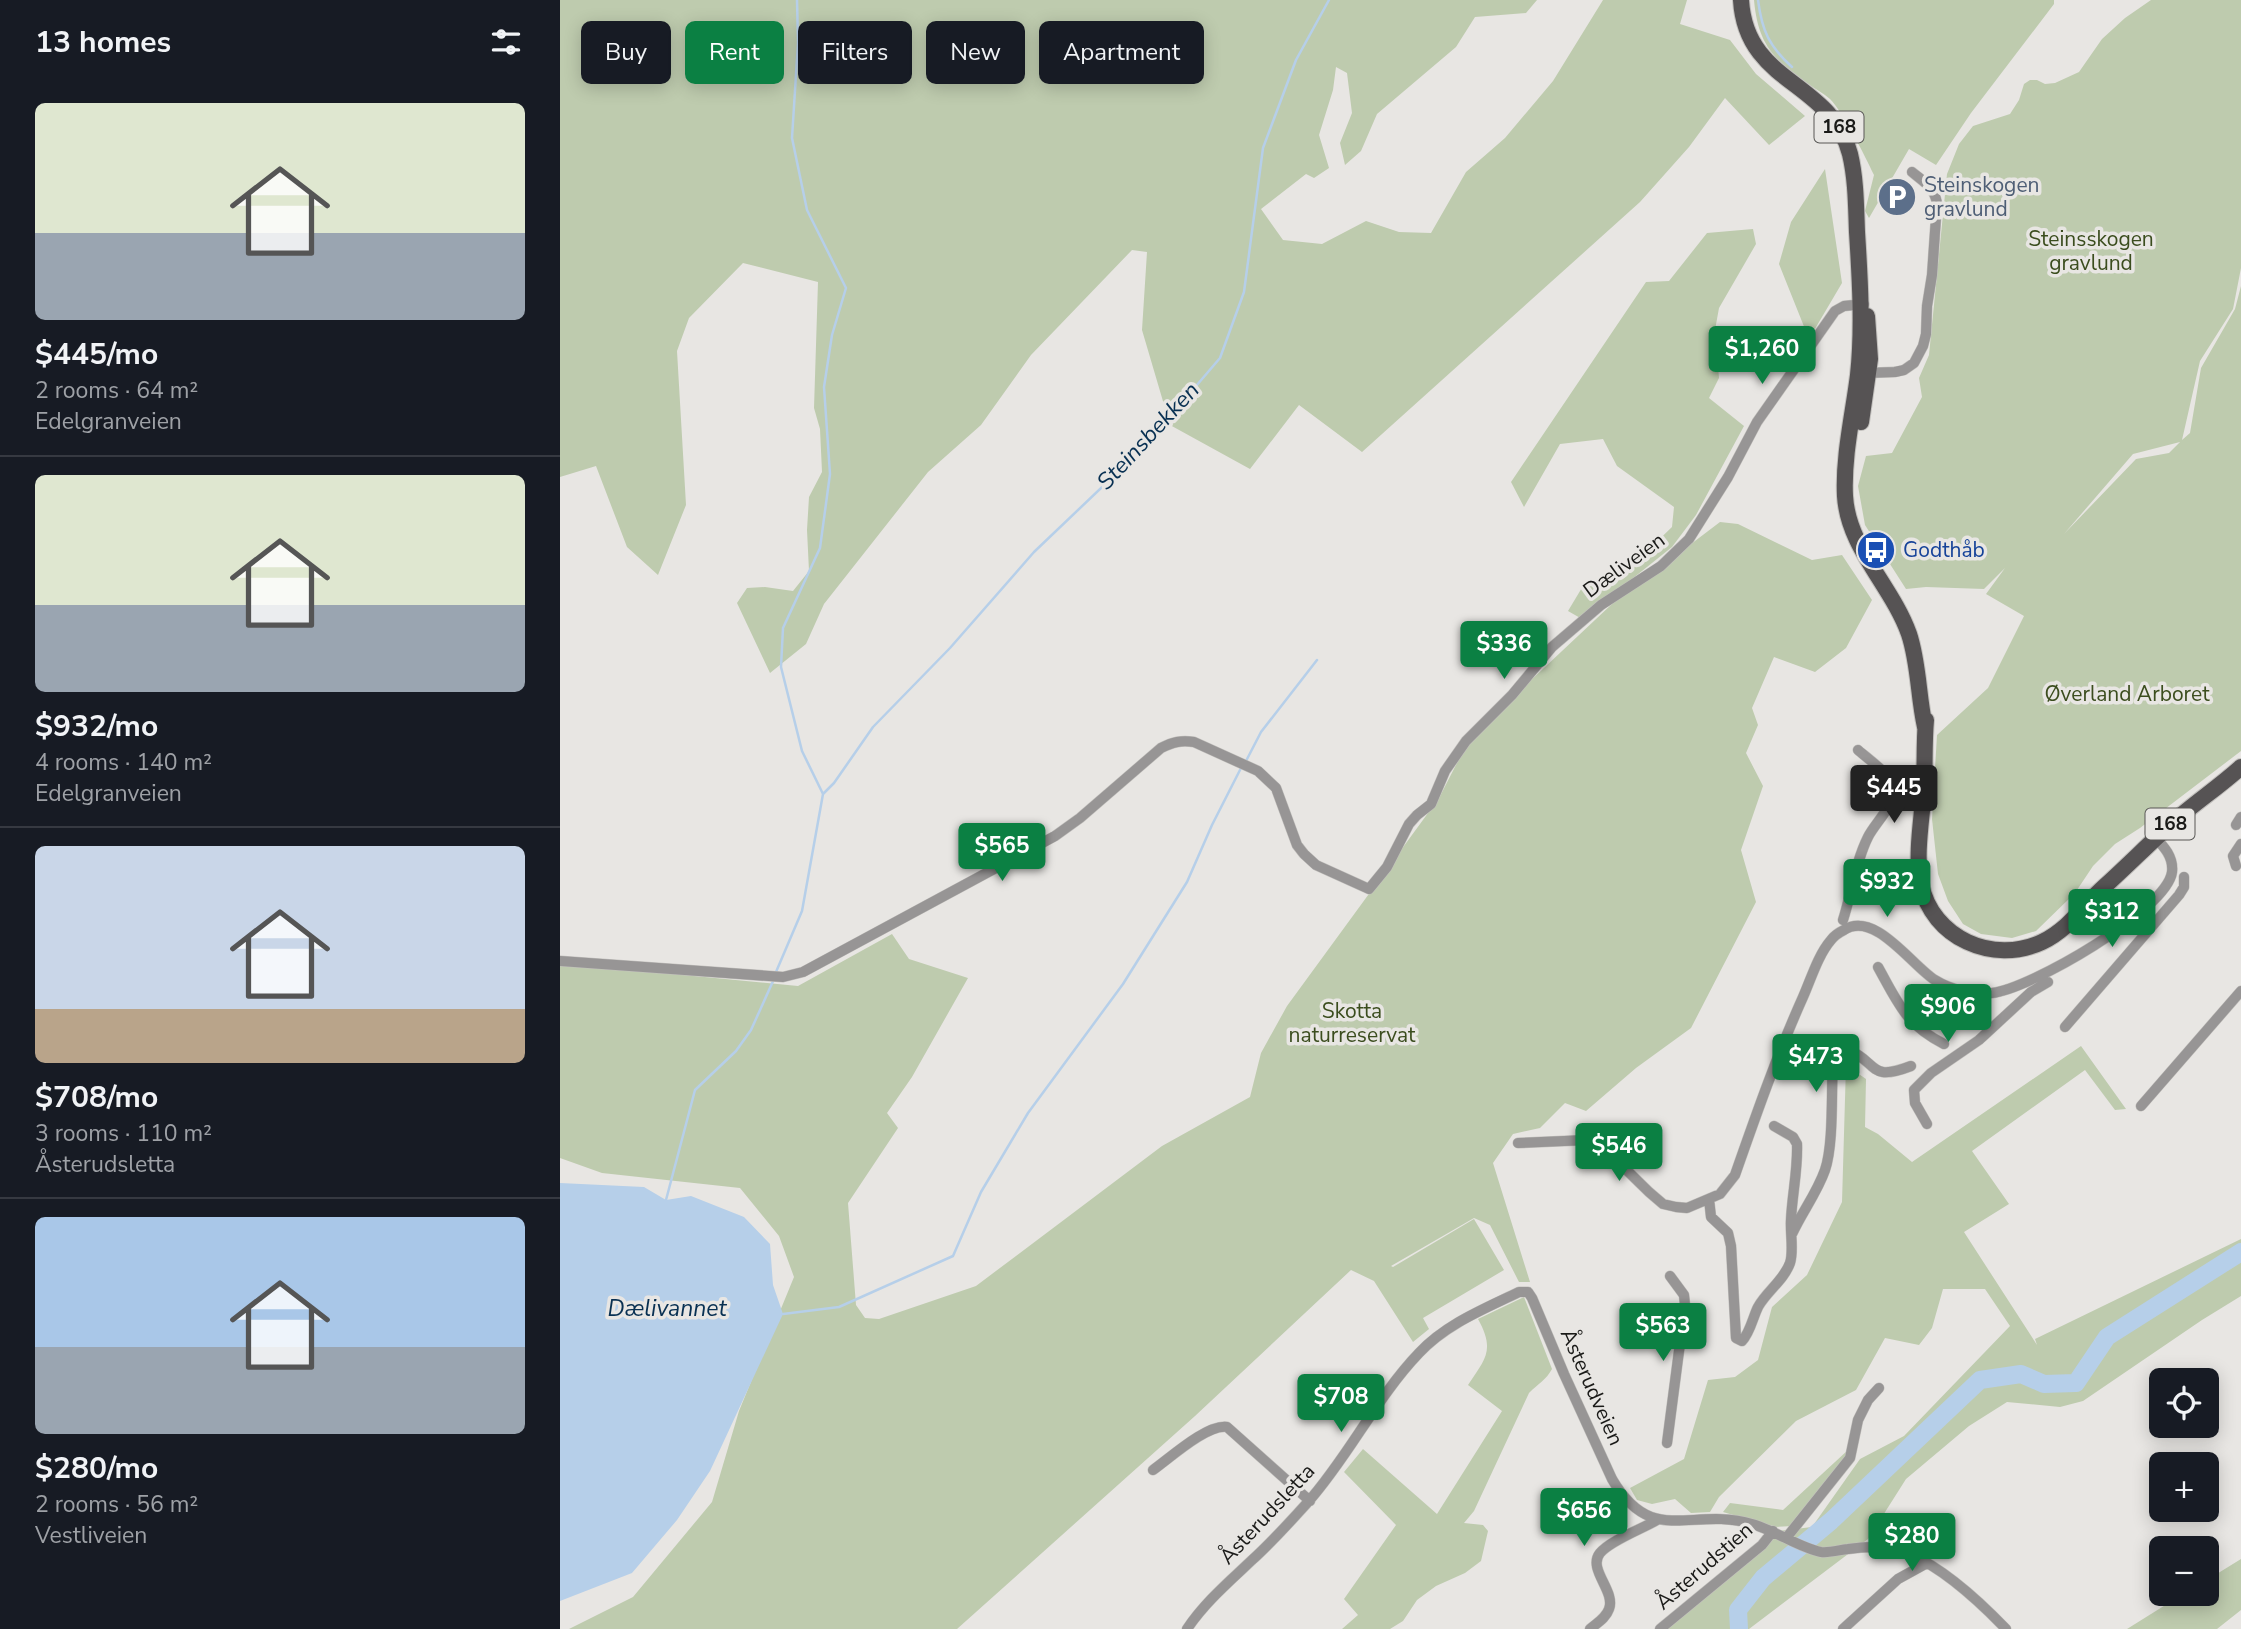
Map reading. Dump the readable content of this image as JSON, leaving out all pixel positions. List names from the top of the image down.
{
  "streets": {
    "main road": ["168"],
    "street": [
      "Dæliveien",
      "Åsterudveien",
      "Åsterudsletta",
      "Åsterudstien"
    ]
  },
  "crossings": [
    ["168", "Dæliveien"],
    ["Åsterudveien", "Åsterudsletta"]
  ],
  "water": ["Steinsbekken", "Dælivannet"],
  "parks": ["Steinsskogen gravlund", "Øverland Arboret", "Skotta naturreservat"],
  "places": {
    "parking": ["Steinskogen gravlund"],
    "bus stop": ["Godthåb"]
  },
  "page": {
    "heading": "13 homes",
    "chip": [
      "Buy",
      "Rent",
      "Filters",
      "New",
      "Apartment"
    ],
    "list": [
      {
        "name": "$445/mo",
        "note": "2 rooms · 64 m² · Edelgranveien"
      },
      {
        "name": "$932/mo",
        "note": "4 rooms · 140 m² · Edelgranveien"
      },
      {
        "name": "$708/mo",
        "note": "3 rooms · 110 m² · Åsterudsletta"
      },
      {
        "name": "$280/mo",
        "note": "2 rooms · 56 m² · Vestliveien"
      }
    ],
    "price": [
      "$1,260",
      "$336",
      "$445",
      "$565",
      "$932",
      "$312",
      "$906",
      "$473",
      "$546",
      "$563",
      "$708",
      "$656",
      "$280"
    ],
    "map_buttons": ["+", "−"]
  }
}
